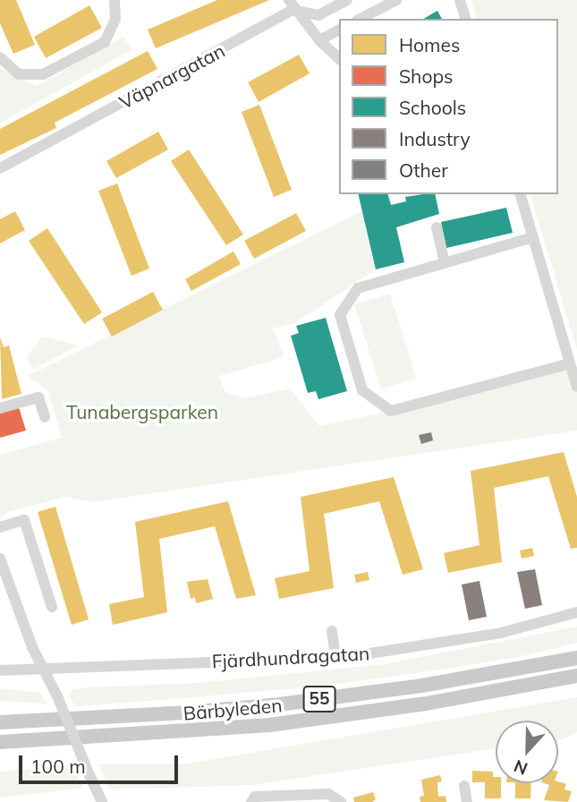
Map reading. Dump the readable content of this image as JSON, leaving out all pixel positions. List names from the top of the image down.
{
  "streets": {
    "main road": ["55", "Bärbyleden"],
    "street": ["Väpnargatan", "Fjärdhundragatan"]
  },
  "parks": ["Tunabergsparken"],
  "legend": [
    "Homes",
    "Shops",
    "Schools",
    "Industry",
    "Other"
  ],
  "scale_bar": "100 m",
  "north": "bottom"
}
